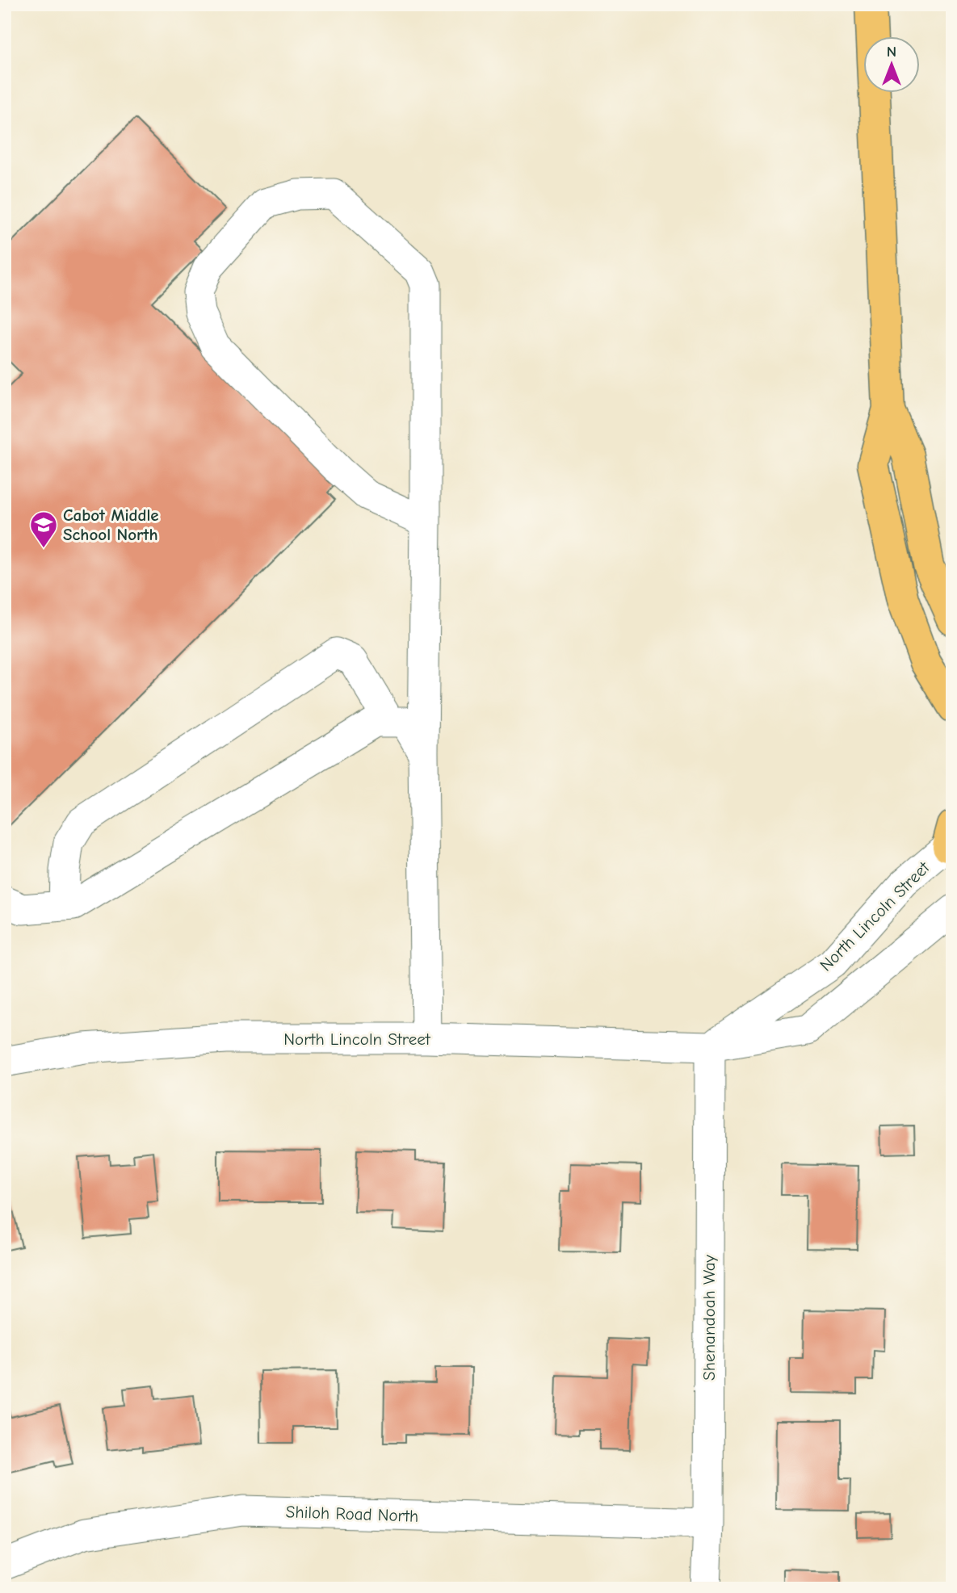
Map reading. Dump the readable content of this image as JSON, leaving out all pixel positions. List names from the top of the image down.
{
  "streets": {
    "street": ["North Lincoln Street", "Shenandoah Way", "Shiloh Road North"]
  },
  "crossings": [
    ["North Lincoln Street", "Shenandoah Way"],
    ["Shenandoah Way", "Shiloh Road North"]
  ],
  "places": {
    "school or university": ["Cabot Middle School North"]
  },
  "north": "top"
}
